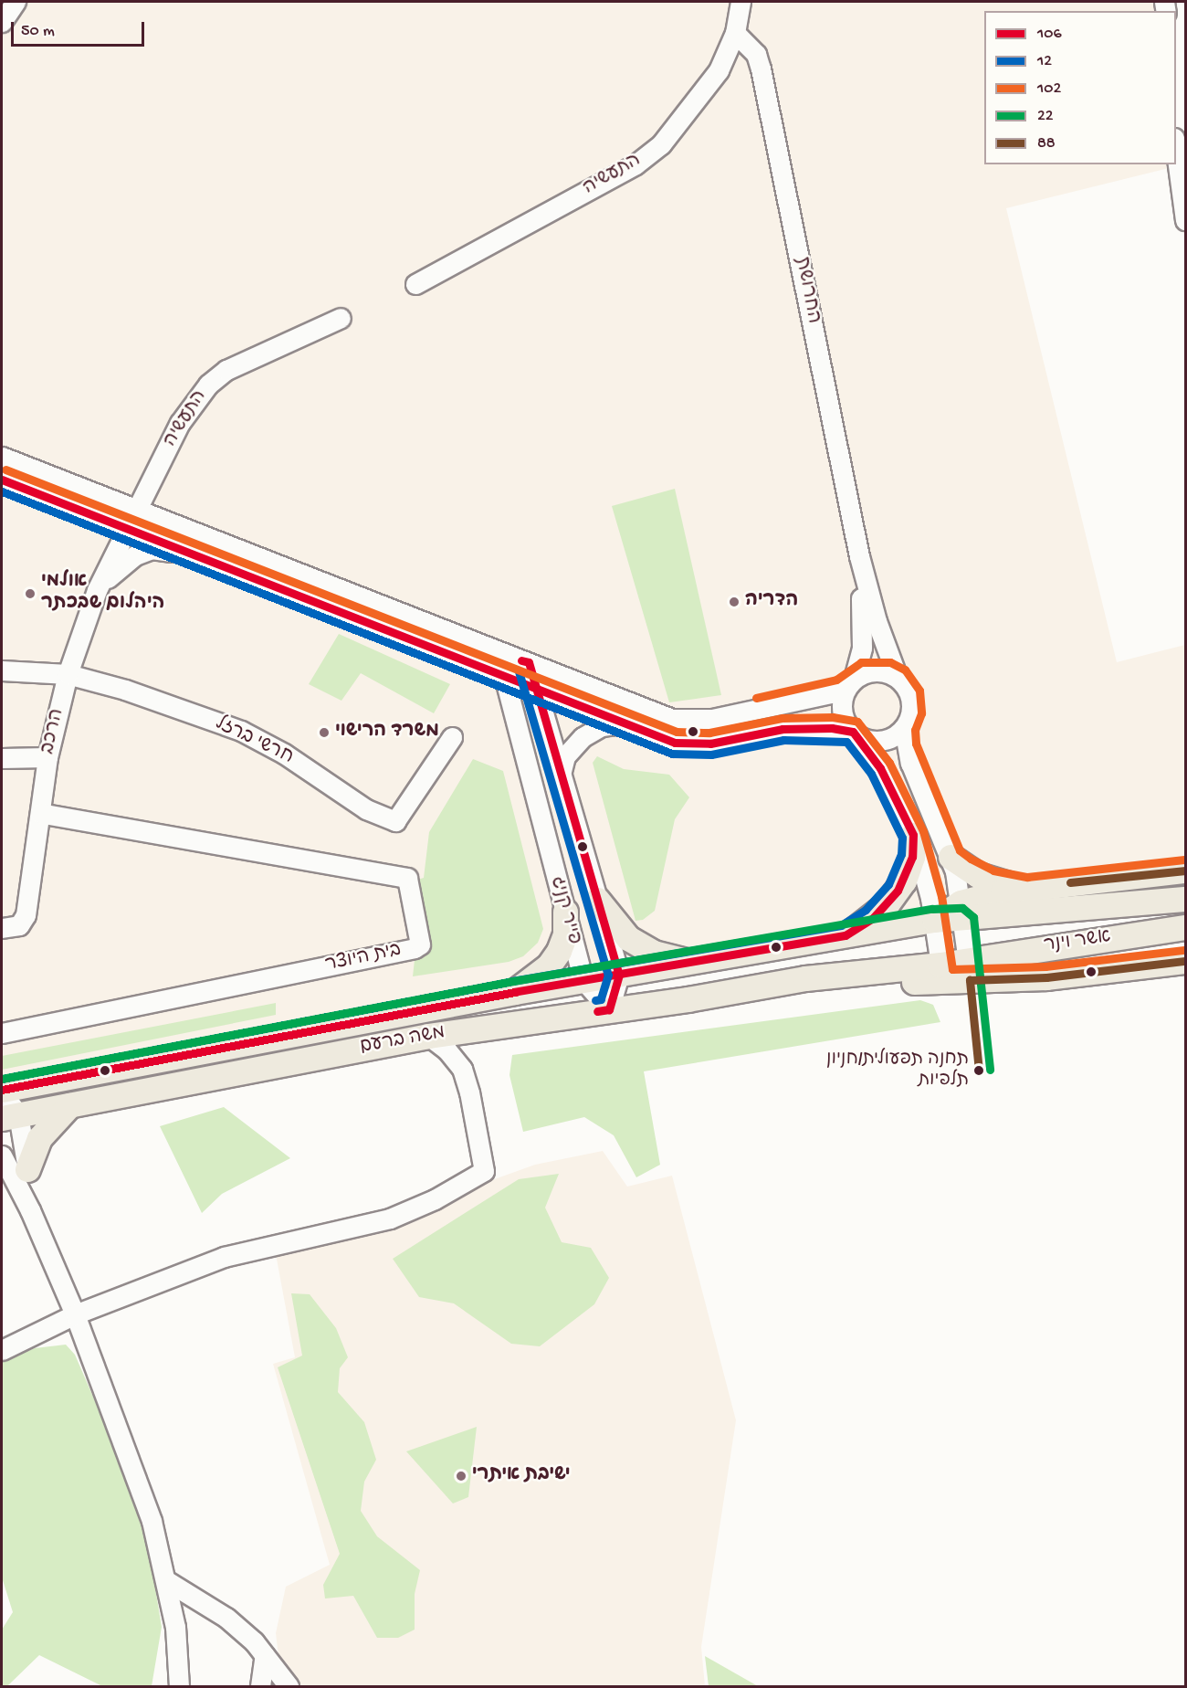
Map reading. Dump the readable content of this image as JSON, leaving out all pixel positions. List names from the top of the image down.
{
  "streets": {
    "main road": ["אשר וינר", "משה ברעם"],
    "street": [
      "התעשיה",
      "החרושת",
      "הרכב",
      "חרשי ברזל",
      "פייר קניג",
      "בית היוצר"
    ]
  },
  "crossings": [
    ["התעשיה", "החרושת"],
    ["התעשיה", "הרכב"],
    ["הרכב", "חרשי ברזל"],
    ["הרכב", "בית היוצר"],
    ["פייר קניג", "משה ברעם"],
    ["אשר וינר", "משה ברעם"]
  ],
  "places": [
    "אולמי היהלום שבכתר",
    "הדריה",
    "משרד הרישוי",
    "תחנה תפעולית/חניון תלפיות",
    "ישיבת איתרי"
  ],
  "lines": [
    "transit line 102",
    "transit line 106",
    "transit line 12",
    "transit line 88",
    "transit line 22"
  ],
  "legend": [
    "106",
    "12",
    "102",
    "22",
    "88"
  ],
  "scale_bar": "50 m"
}
